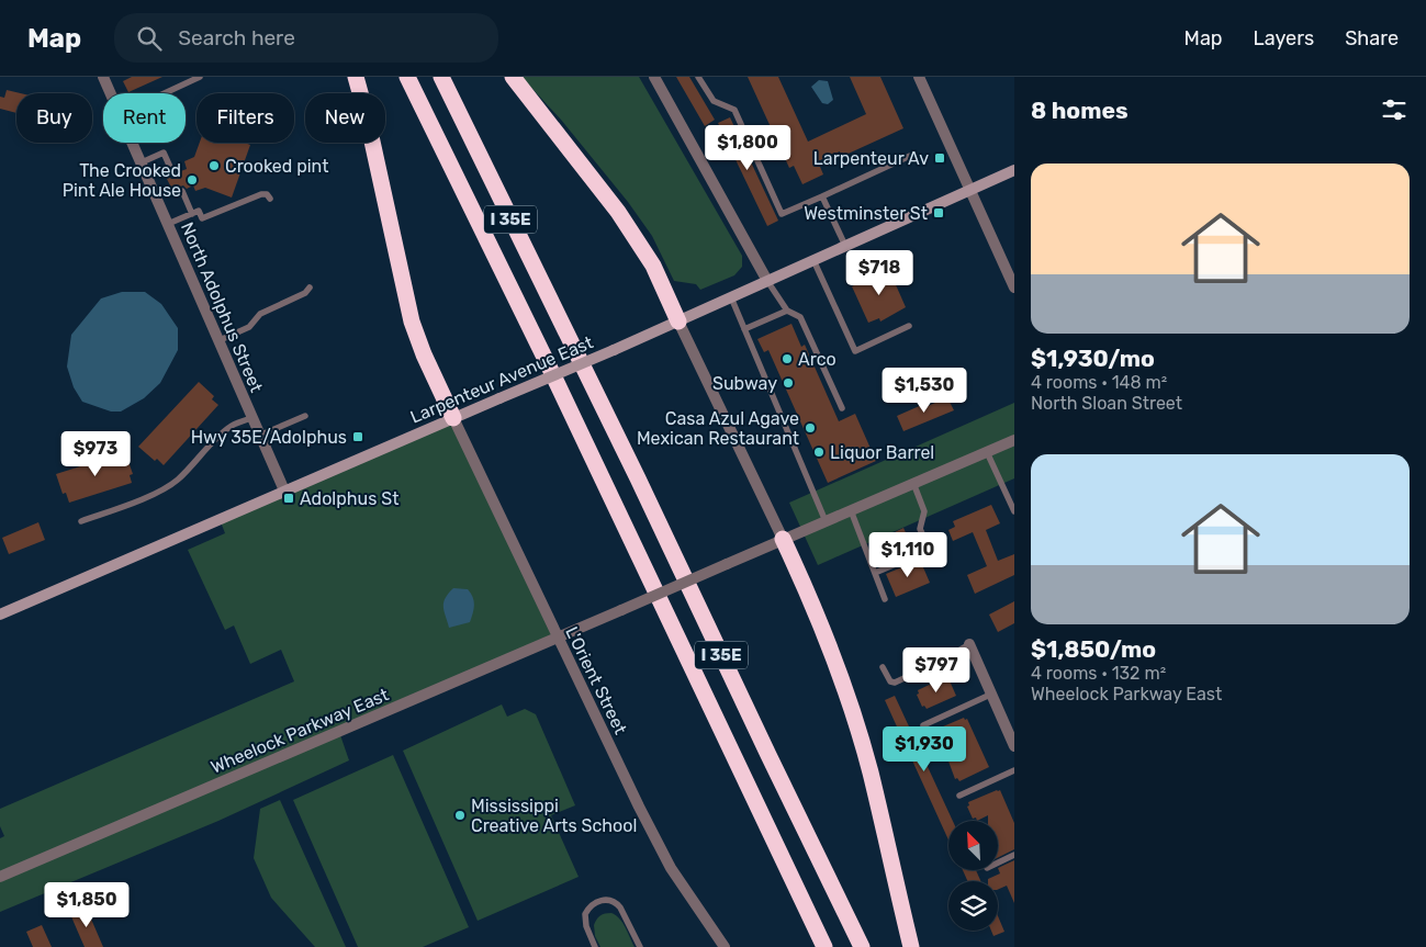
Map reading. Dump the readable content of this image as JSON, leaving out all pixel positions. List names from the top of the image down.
{
  "streets": {
    "highway": ["I 35E"],
    "main road": ["Larpenteur Avenue East"],
    "street": ["North Adolphus Street", "L'Orient Street", "Wheelock Parkway East"]
  },
  "crossings": [
    ["North Adolphus Street", "Larpenteur Avenue East"],
    ["Larpenteur Avenue East", "L'Orient Street"],
    ["L'Orient Street", "Wheelock Parkway East"]
  ],
  "places": {
    "transit": [
      "Larpenteur Av",
      "Westminster St",
      "Hwy 35E/Adolphus",
      "Adolphus St"
    ],
    "other": [
      "Crooked pint",
      "The Crooked Pint Ale House",
      "Arco",
      "Subway",
      "Casa Azul Agave Mexican Restaurant",
      "Liquor Barrel",
      "Mississippi Creative Arts School"
    ]
  },
  "north": "top left",
  "page": {
    "header": "Map",
    "search": "Search here",
    "nav": ["Map", "Layers", "Share"],
    "heading": "8 homes",
    "chip": [
      "Buy",
      "Rent",
      "Filters",
      "New"
    ],
    "price": [
      "$1,800",
      "$718",
      "$1,530",
      "$973",
      "$1,110",
      "$797",
      "$1,930",
      "$1,850"
    ],
    "list": [
      {
        "name": "$1,930/mo",
        "note": "4 rooms · 148 m² · North Sloan Street"
      },
      {
        "name": "$1,850/mo",
        "note": "4 rooms · 132 m² · Wheelock Parkway East"
      }
    ]
  }
}
